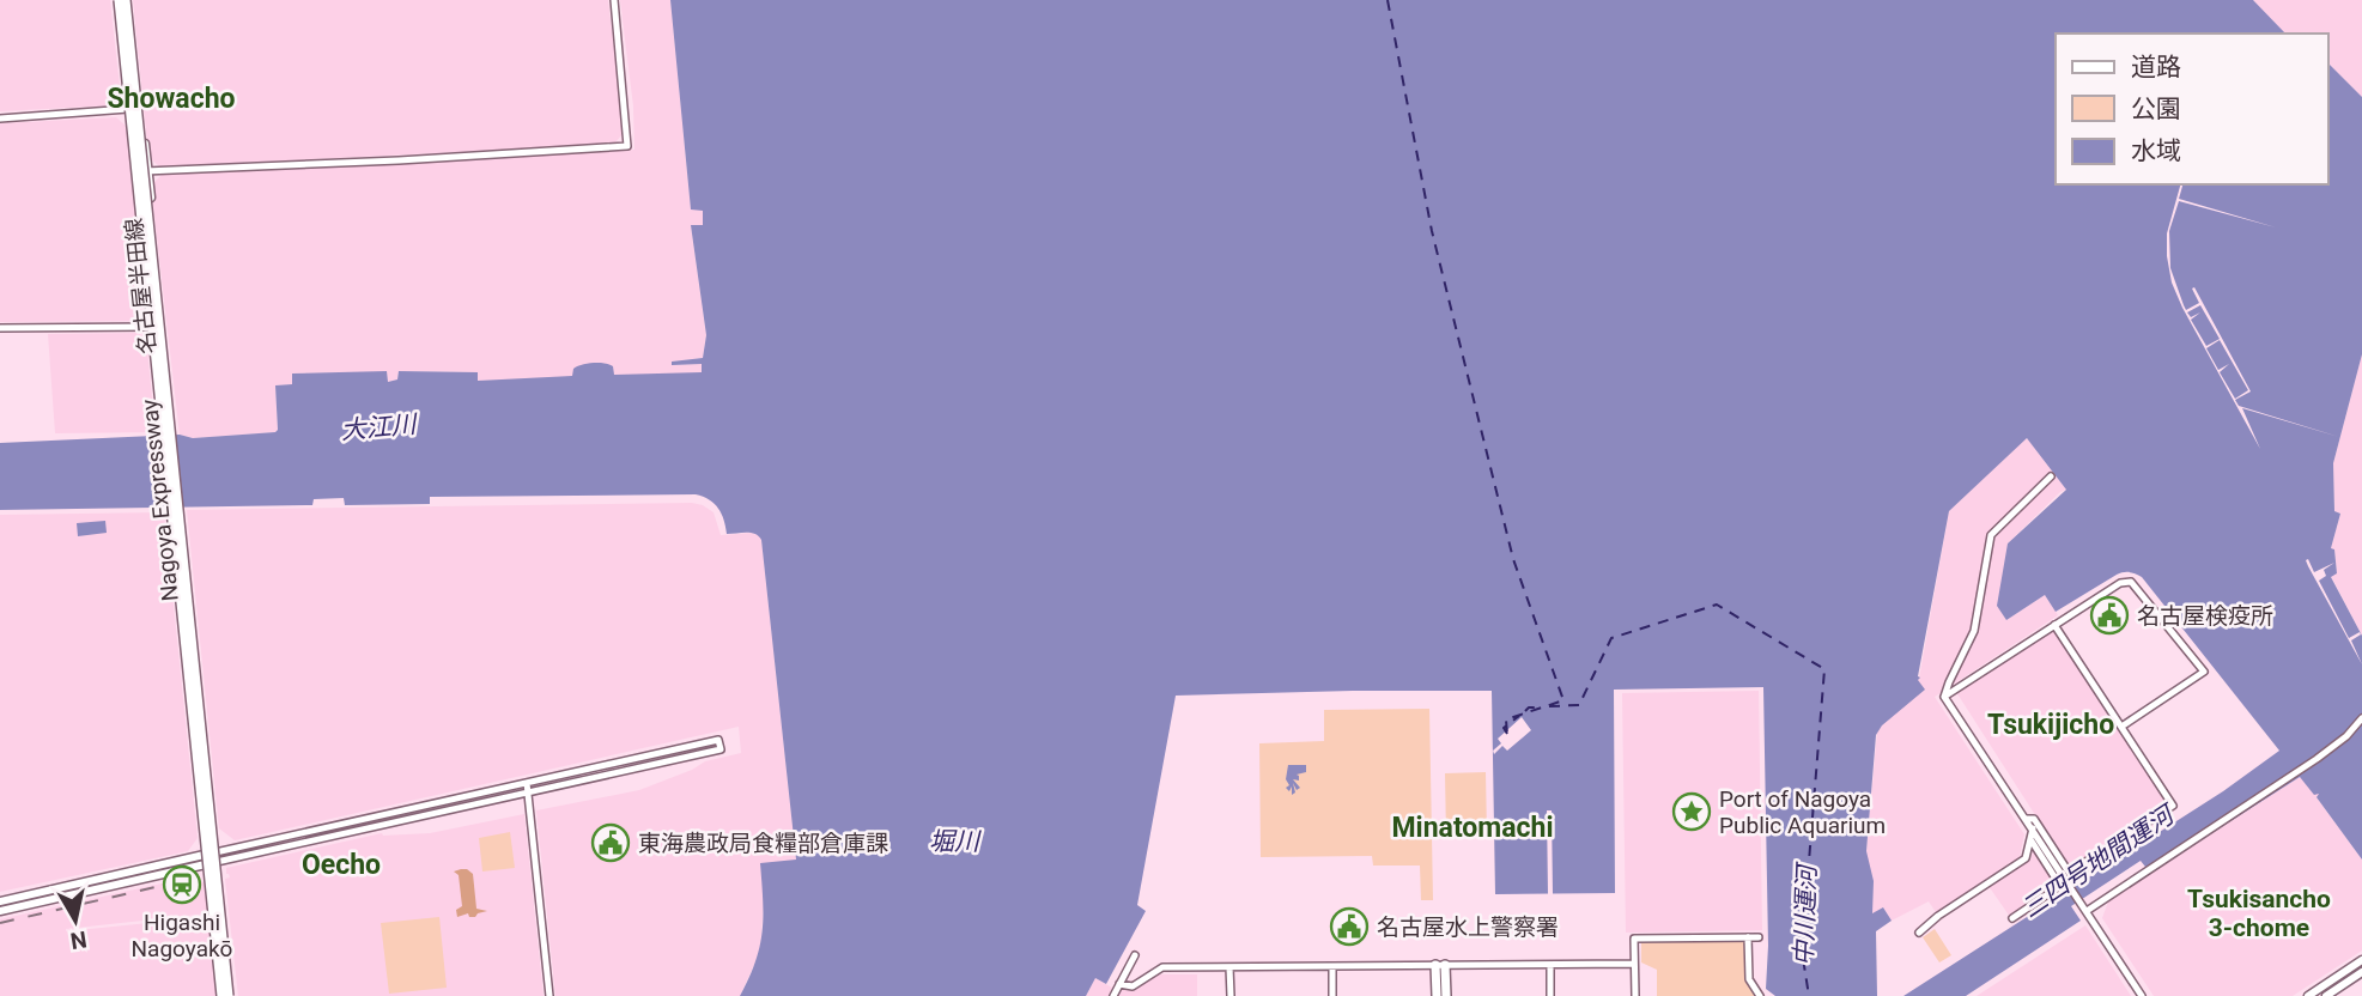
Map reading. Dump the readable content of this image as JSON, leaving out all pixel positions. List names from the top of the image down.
{
  "streets": {
    "highway": ["Nagoya Expressway"],
    "main road": ["名古屋半田線"]
  },
  "crossings": [
    ["名古屋半田線", "Nagoya Expressway"]
  ],
  "districts": [
    "Showacho",
    "Tsukijicho",
    "Minatomachi",
    "Oecho",
    "Tsukisancho 3-chome"
  ],
  "water": [
    "大江川",
    "堀川",
    "三四号地間運河",
    "中川運河"
  ],
  "places": {
    "public building": ["名古屋検疫所", "東海農政局食糧部倉庫課", "名古屋水上警察署"],
    "place": ["Port of Nagoya Public Aquarium"],
    "station": ["Higashi Nagoyakō"]
  },
  "legend": ["道路", "公園", "水域"],
  "north": "bottom"
}
